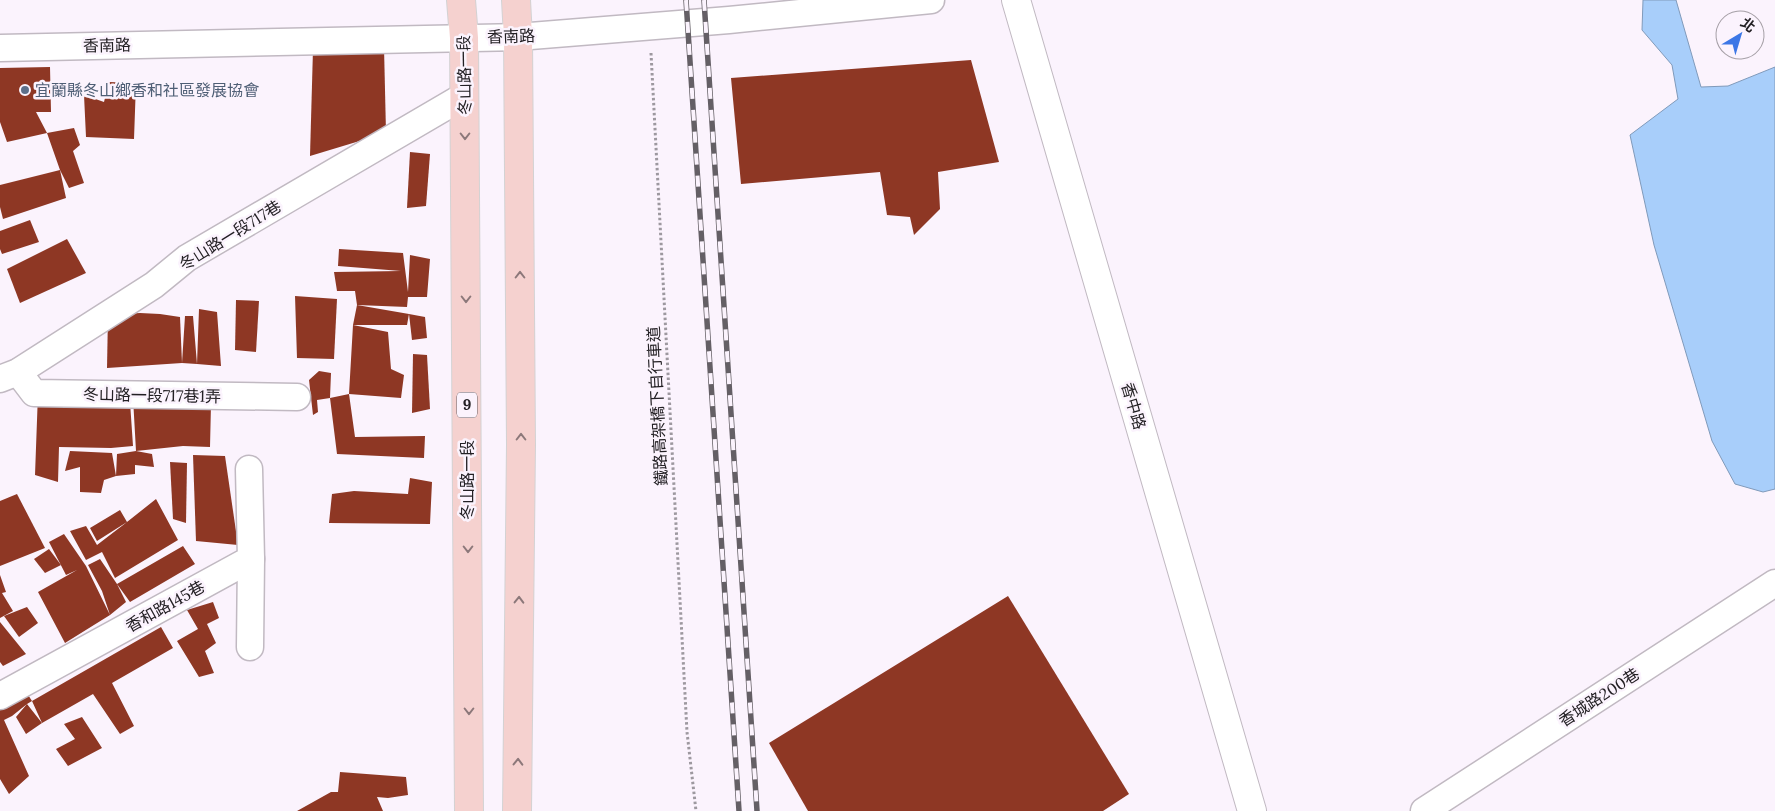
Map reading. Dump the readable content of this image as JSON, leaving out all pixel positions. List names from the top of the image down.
{
  "streets": {
    "main road": ["冬山路一段", "9"],
    "street": [
      "香南路",
      "冬山路一段717巷",
      "冬山路一段717巷1弄",
      "香中路",
      "香和路145巷",
      "香城路200巷"
    ],
    "path": ["鐵路高架橋下自行車道"]
  },
  "crossings": [
    ["香南路", "冬山路一段"],
    ["香南路", "鐵路高架橋下自行車道"],
    ["冬山路一段", "冬山路一段717巷"],
    ["冬山路一段717巷", "冬山路一段717巷1弄"]
  ],
  "places": ["宜蘭縣冬山鄉香和社區發展協會"],
  "north": "top right"
}
